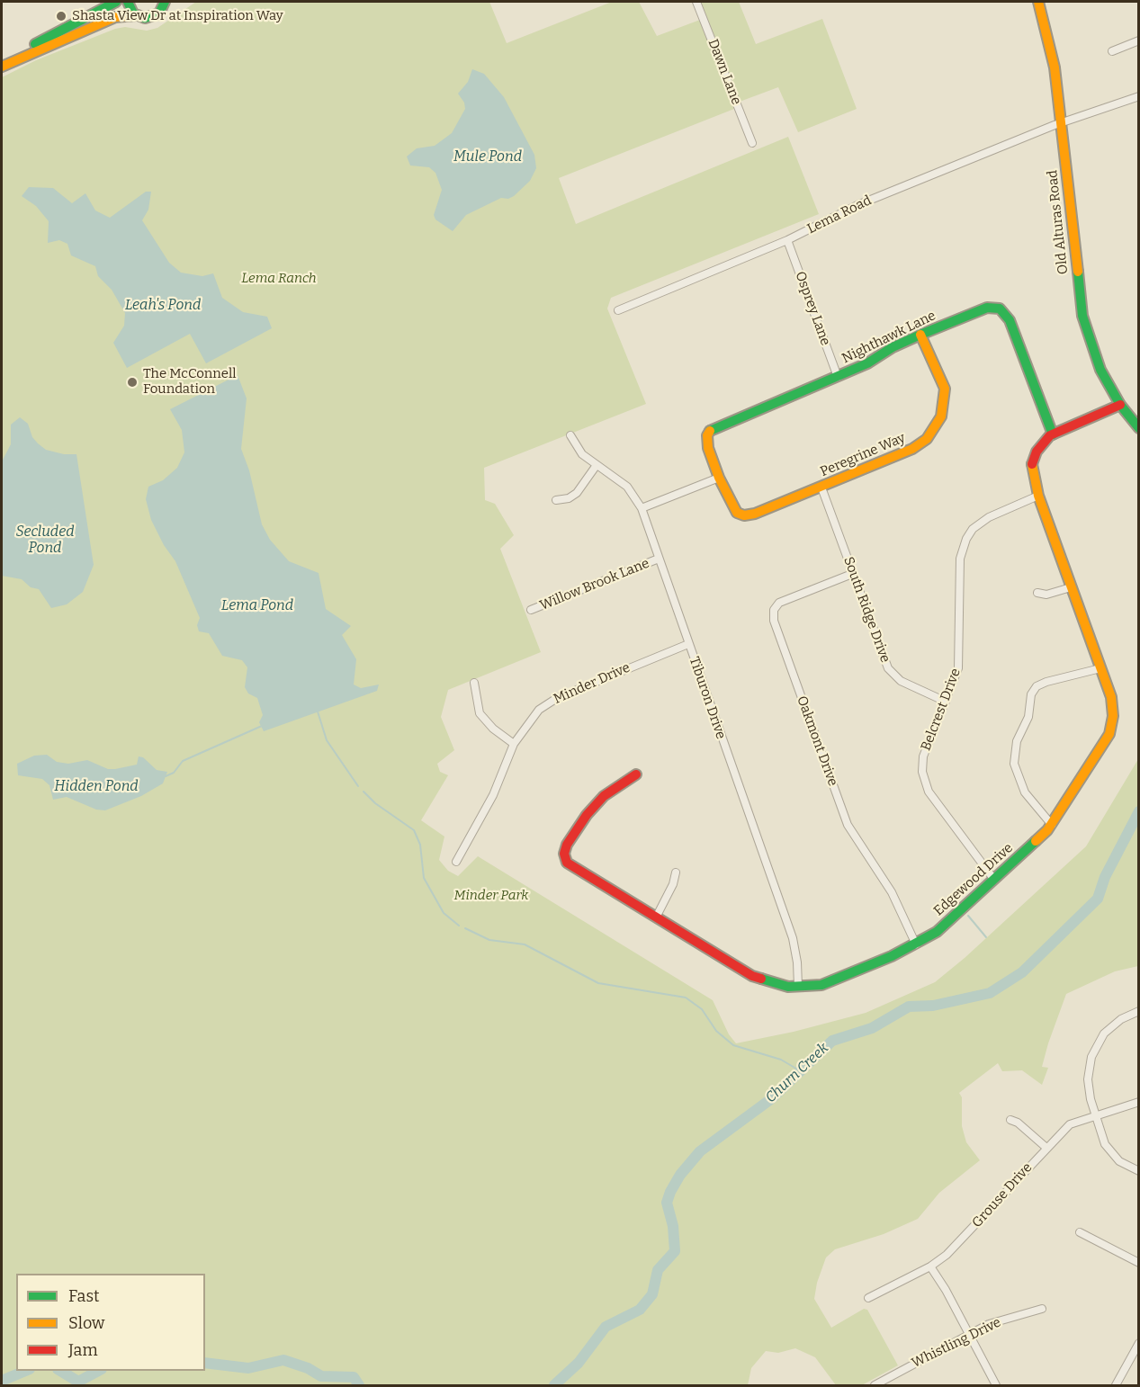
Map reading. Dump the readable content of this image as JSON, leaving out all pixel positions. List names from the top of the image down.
{
  "streets": {
    "street": [
      "Dawn Lane",
      "Lema Road",
      "Old Alturas Road",
      "Osprey Lane",
      "Nighthawk Lane",
      "Peregrine Way",
      "Willow Brook Lane",
      "South Ridge Drive",
      "Minder Drive",
      "Tiburon Drive",
      "Belcrest Drive",
      "Oakmont Drive",
      "Edgewood Drive",
      "Grouse Drive",
      "Whistling Drive"
    ]
  },
  "crossings": [
    ["Lema Road", "Old Alturas Road"],
    ["Lema Road", "Osprey Lane"],
    ["Old Alturas Road", "Edgewood Drive"],
    ["Osprey Lane", "Nighthawk Lane"],
    ["Nighthawk Lane", "Peregrine Way"],
    ["Nighthawk Lane", "Edgewood Drive"],
    ["Peregrine Way", "South Ridge Drive"],
    ["Willow Brook Lane", "Tiburon Drive"],
    ["South Ridge Drive", "Belcrest Drive"],
    ["South Ridge Drive", "Oakmont Drive"],
    ["Minder Drive", "Tiburon Drive"],
    ["Tiburon Drive", "Edgewood Drive"],
    ["Belcrest Drive", "Edgewood Drive"],
    ["Oakmont Drive", "Edgewood Drive"]
  ],
  "water": [
    "Mule Pond",
    "Leah's Pond",
    "Secluded Pond",
    "Lema Pond",
    "Hidden Pond",
    "Churn Creek"
  ],
  "parks": ["Lema Ranch", "Minder Park"],
  "places": ["Shasta View Dr at Inspiration Way", "The McConnell Foundation"],
  "legend": ["Fast", "Slow", "Jam"]
}
